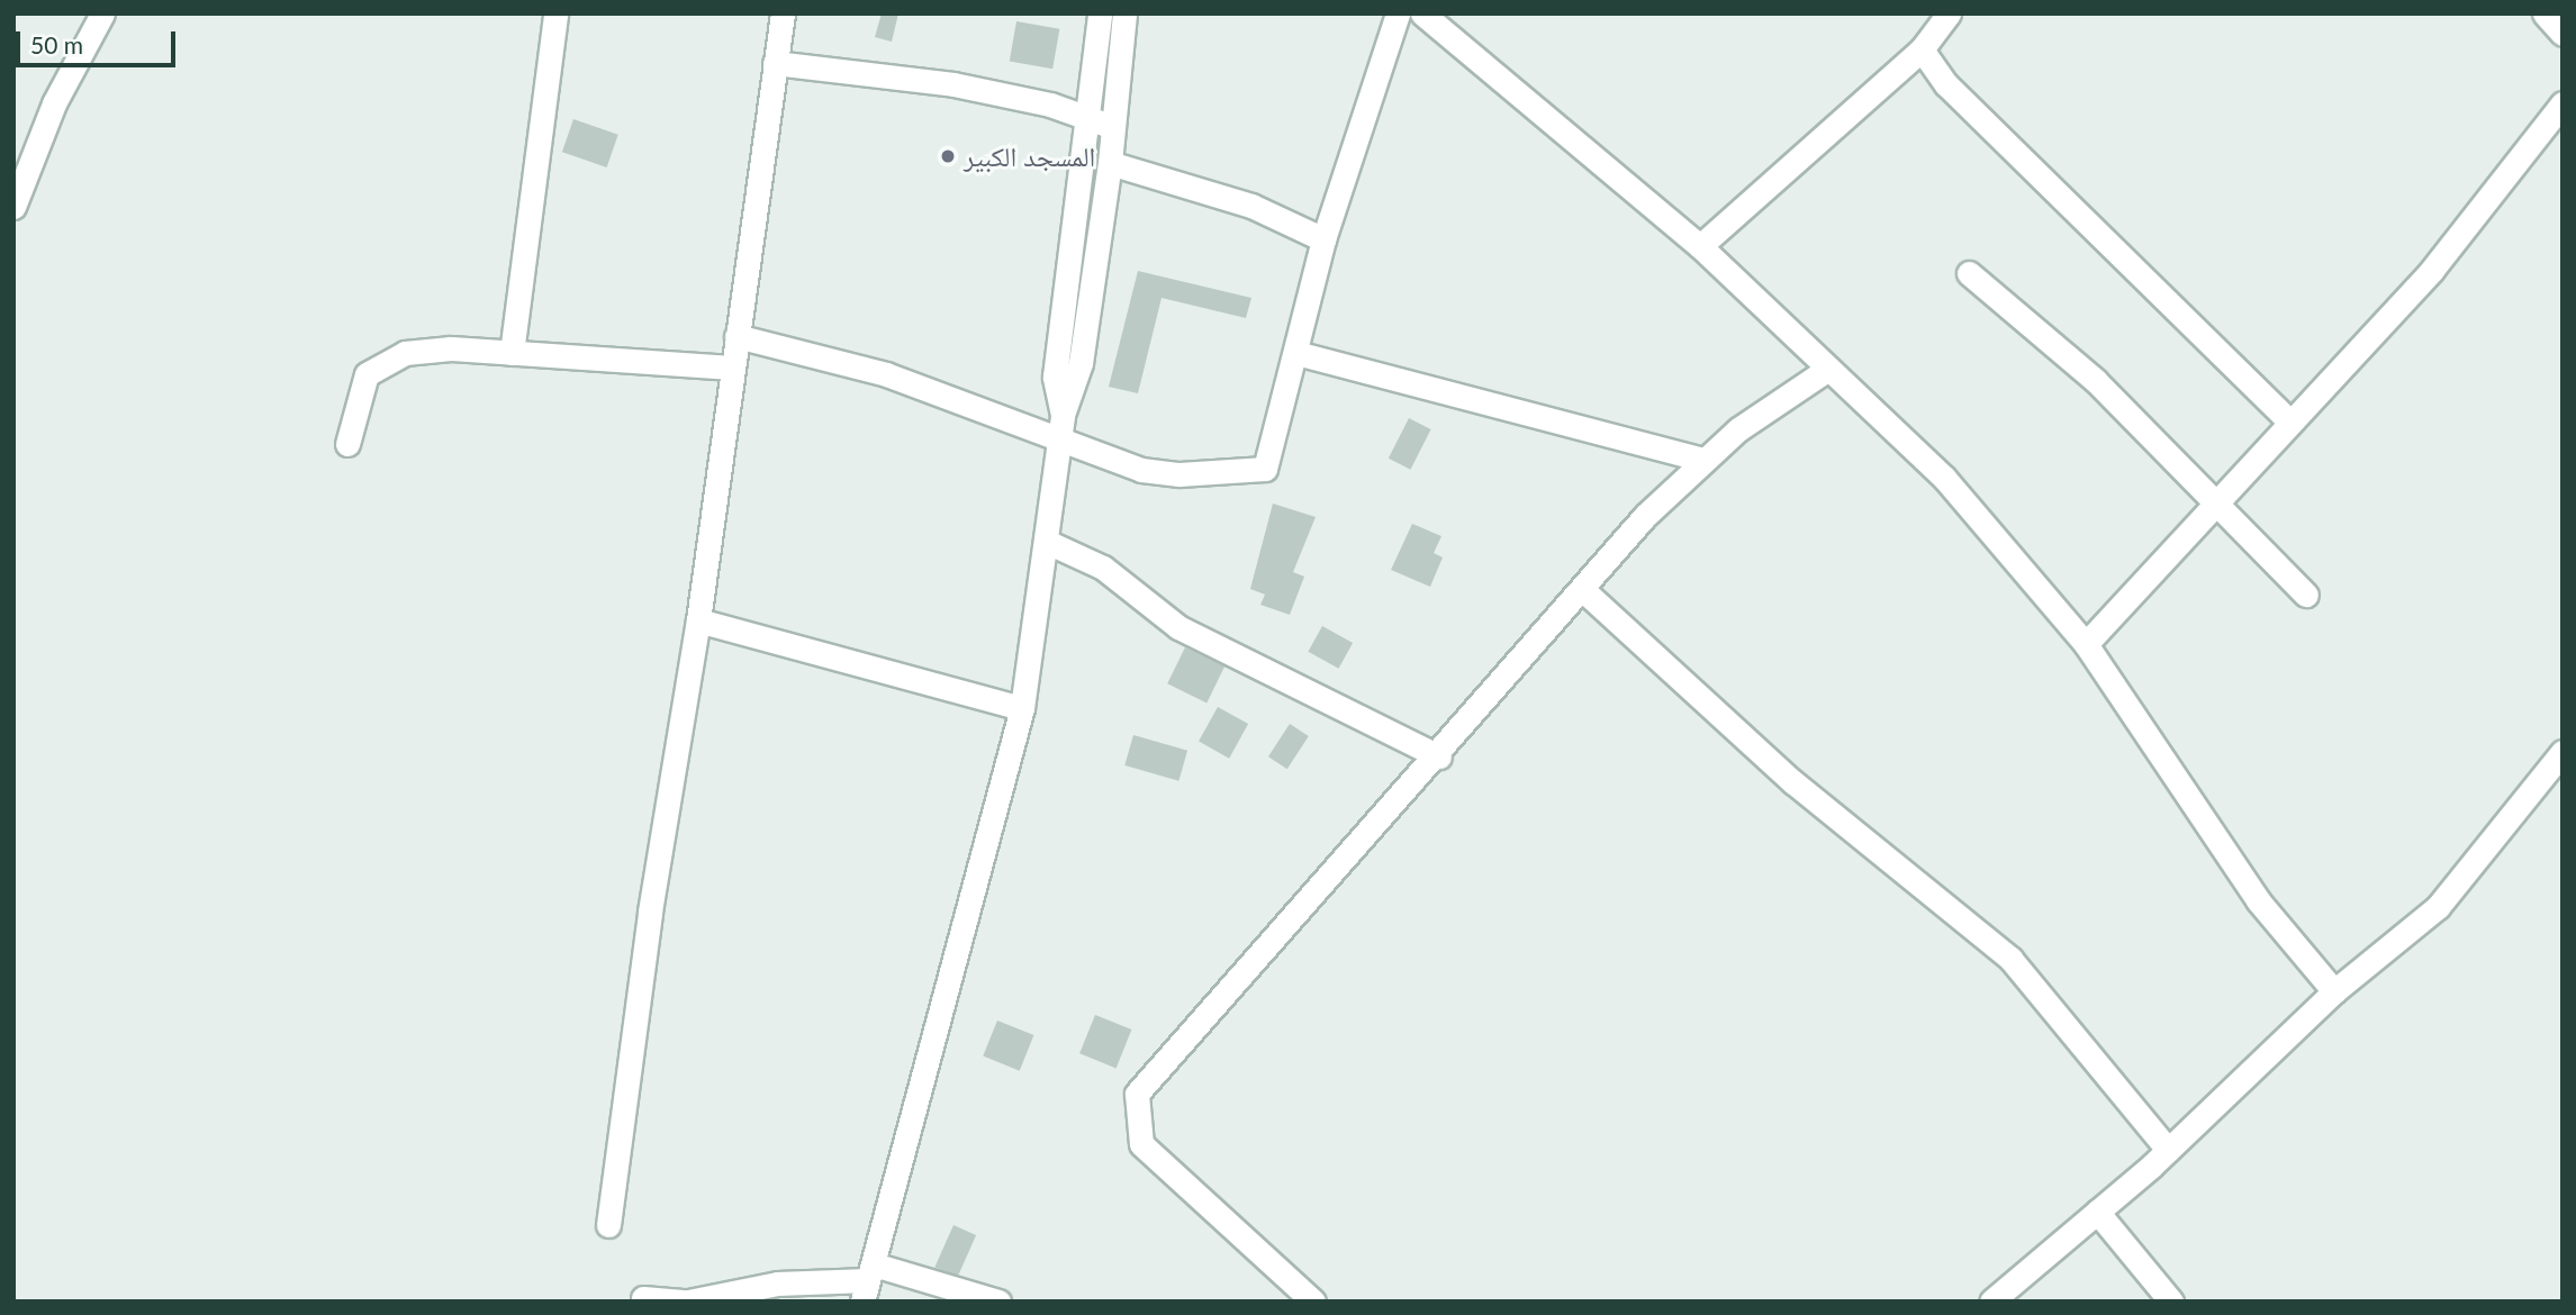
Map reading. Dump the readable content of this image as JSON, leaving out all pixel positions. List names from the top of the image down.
{
  "places": ["المسجد الكبير"],
  "scale_bar": "50 m"
}
